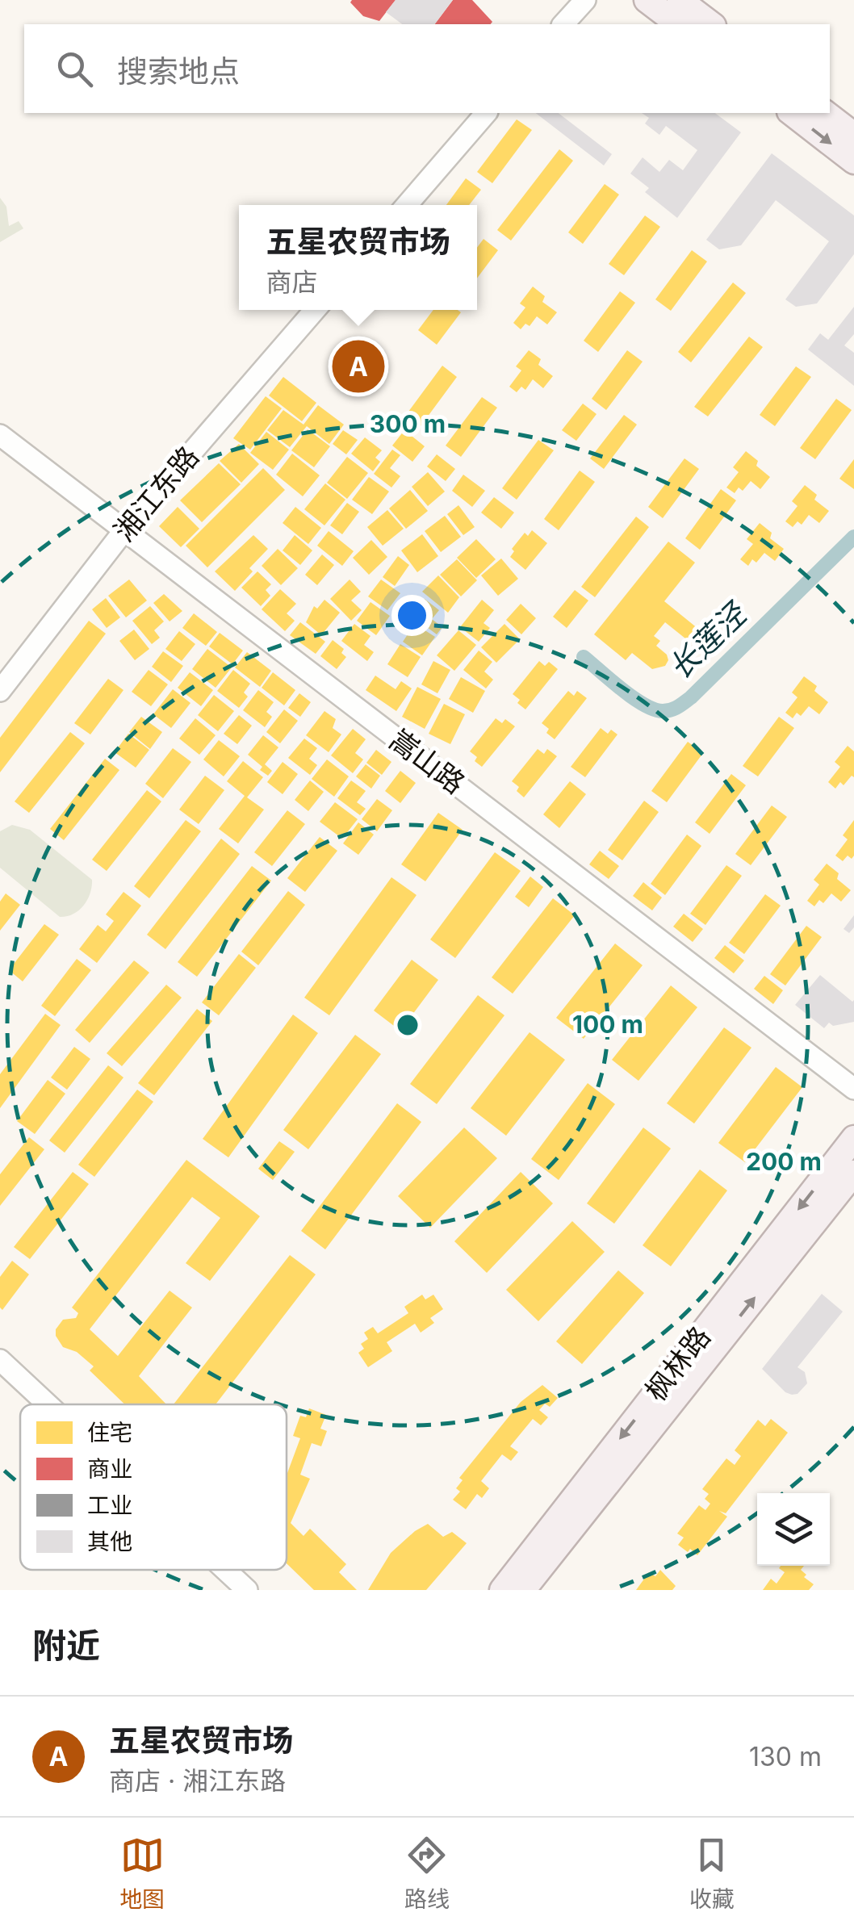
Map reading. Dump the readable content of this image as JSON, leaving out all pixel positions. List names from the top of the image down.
{
  "streets": {
    "main road": ["枫林路"],
    "street": ["湘江东路", "嵩山路"]
  },
  "crossings": [
    ["湘江东路", "嵩山路"]
  ],
  "water": ["长莲泾"],
  "legend": [
    "住宅",
    "商业",
    "工业",
    "其他"
  ],
  "page": {
    "search": "搜索地点",
    "popup": ["五星农贸市场", "商店"],
    "pins": "A",
    "heading": "附近",
    "list": [
      {
        "mark": "A",
        "name": "五星农贸市场",
        "note": "商店 · 湘江东路",
        "value": "130 m"
      }
    ],
    "nav": ["地图", "路线", "收藏"]
  },
  "rings": ["300 m", "100 m", "200 m"]
}
